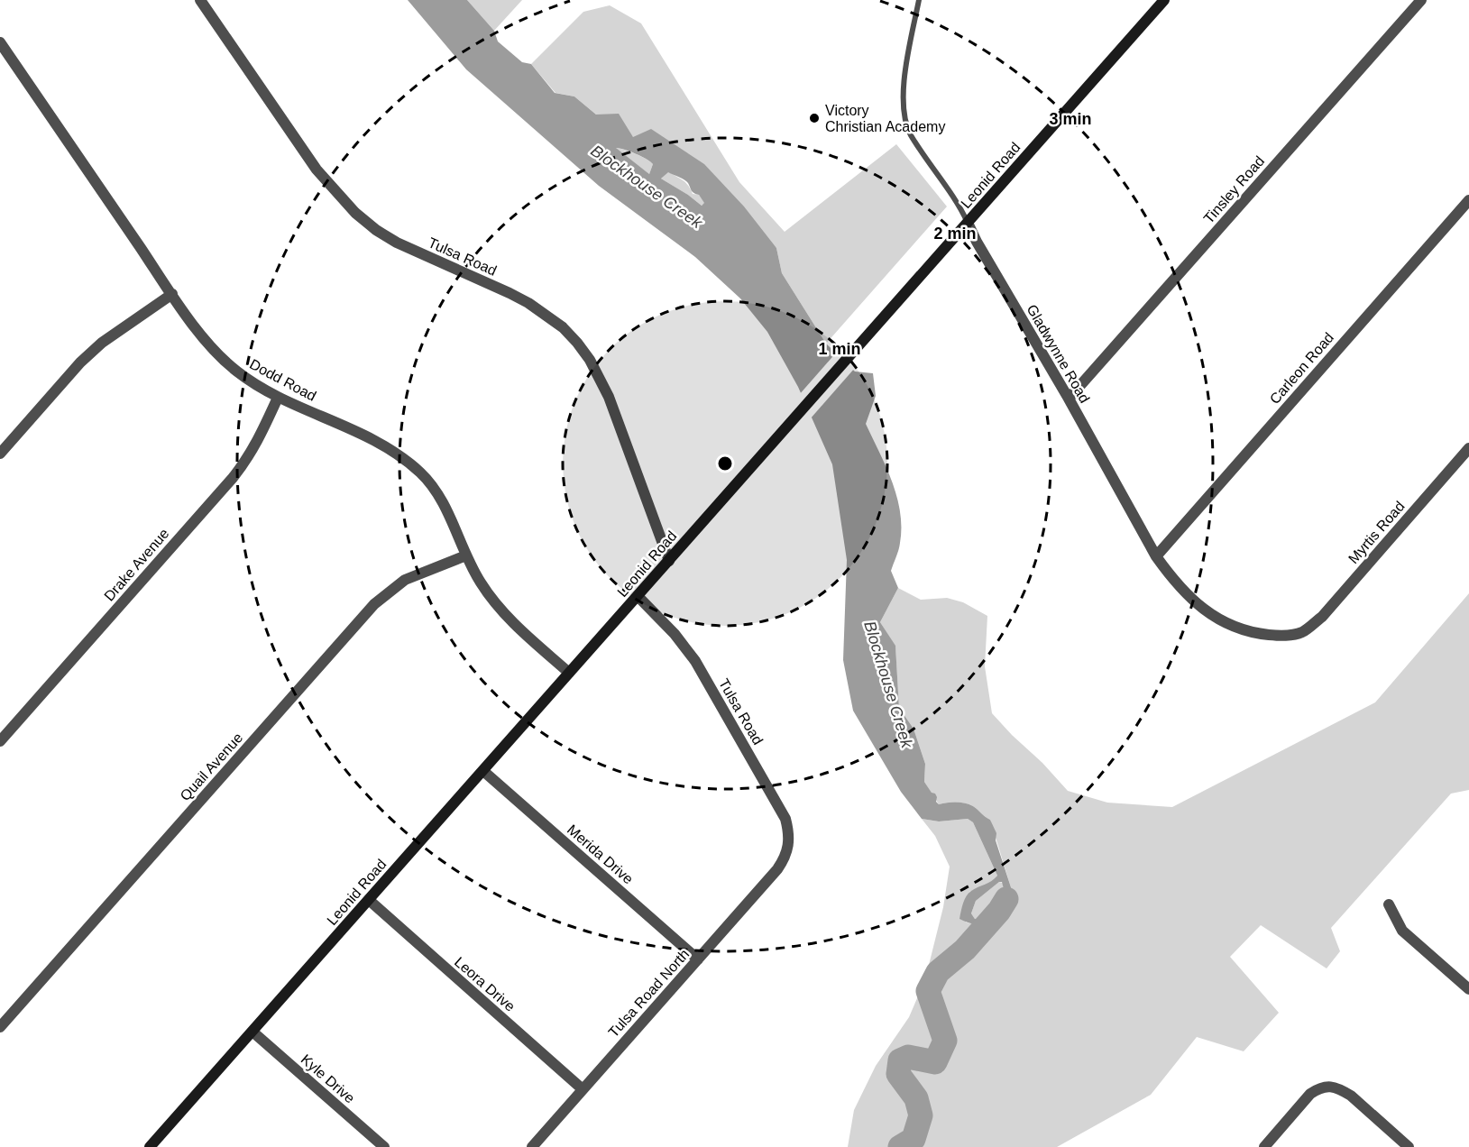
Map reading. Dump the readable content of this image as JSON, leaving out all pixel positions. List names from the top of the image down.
{
  "streets": {
    "street": [
      "Leonid Road",
      "Tinsley Road",
      "Tulsa Road",
      "Gladwynne Road",
      "Carleon Road",
      "Dodd Road",
      "Myrtis Road",
      "Drake Avenue",
      "Quail Avenue",
      "Merida Drive",
      "Leora Drive",
      "Tulsa Road North",
      "Kyle Drive"
    ]
  },
  "crossings": [
    ["Leonid Road", "Tulsa Road"],
    ["Leonid Road", "Gladwynne Road"],
    ["Leonid Road", "Dodd Road"],
    ["Leonid Road", "Merida Drive"],
    ["Leonid Road", "Leora Drive"],
    ["Leonid Road", "Kyle Drive"],
    ["Tinsley Road", "Gladwynne Road"],
    ["Tulsa Road", "Tulsa Road North"],
    ["Gladwynne Road", "Carleon Road"],
    ["Gladwynne Road", "Myrtis Road"],
    ["Dodd Road", "Drake Avenue"],
    ["Dodd Road", "Quail Avenue"],
    ["Merida Drive", "Tulsa Road North"],
    ["Leora Drive", "Tulsa Road North"]
  ],
  "water": ["Blockhouse Creek"],
  "places": ["Victory Christian Academy"],
  "rings": ["3 min", "2 min", "1 min"]
}
